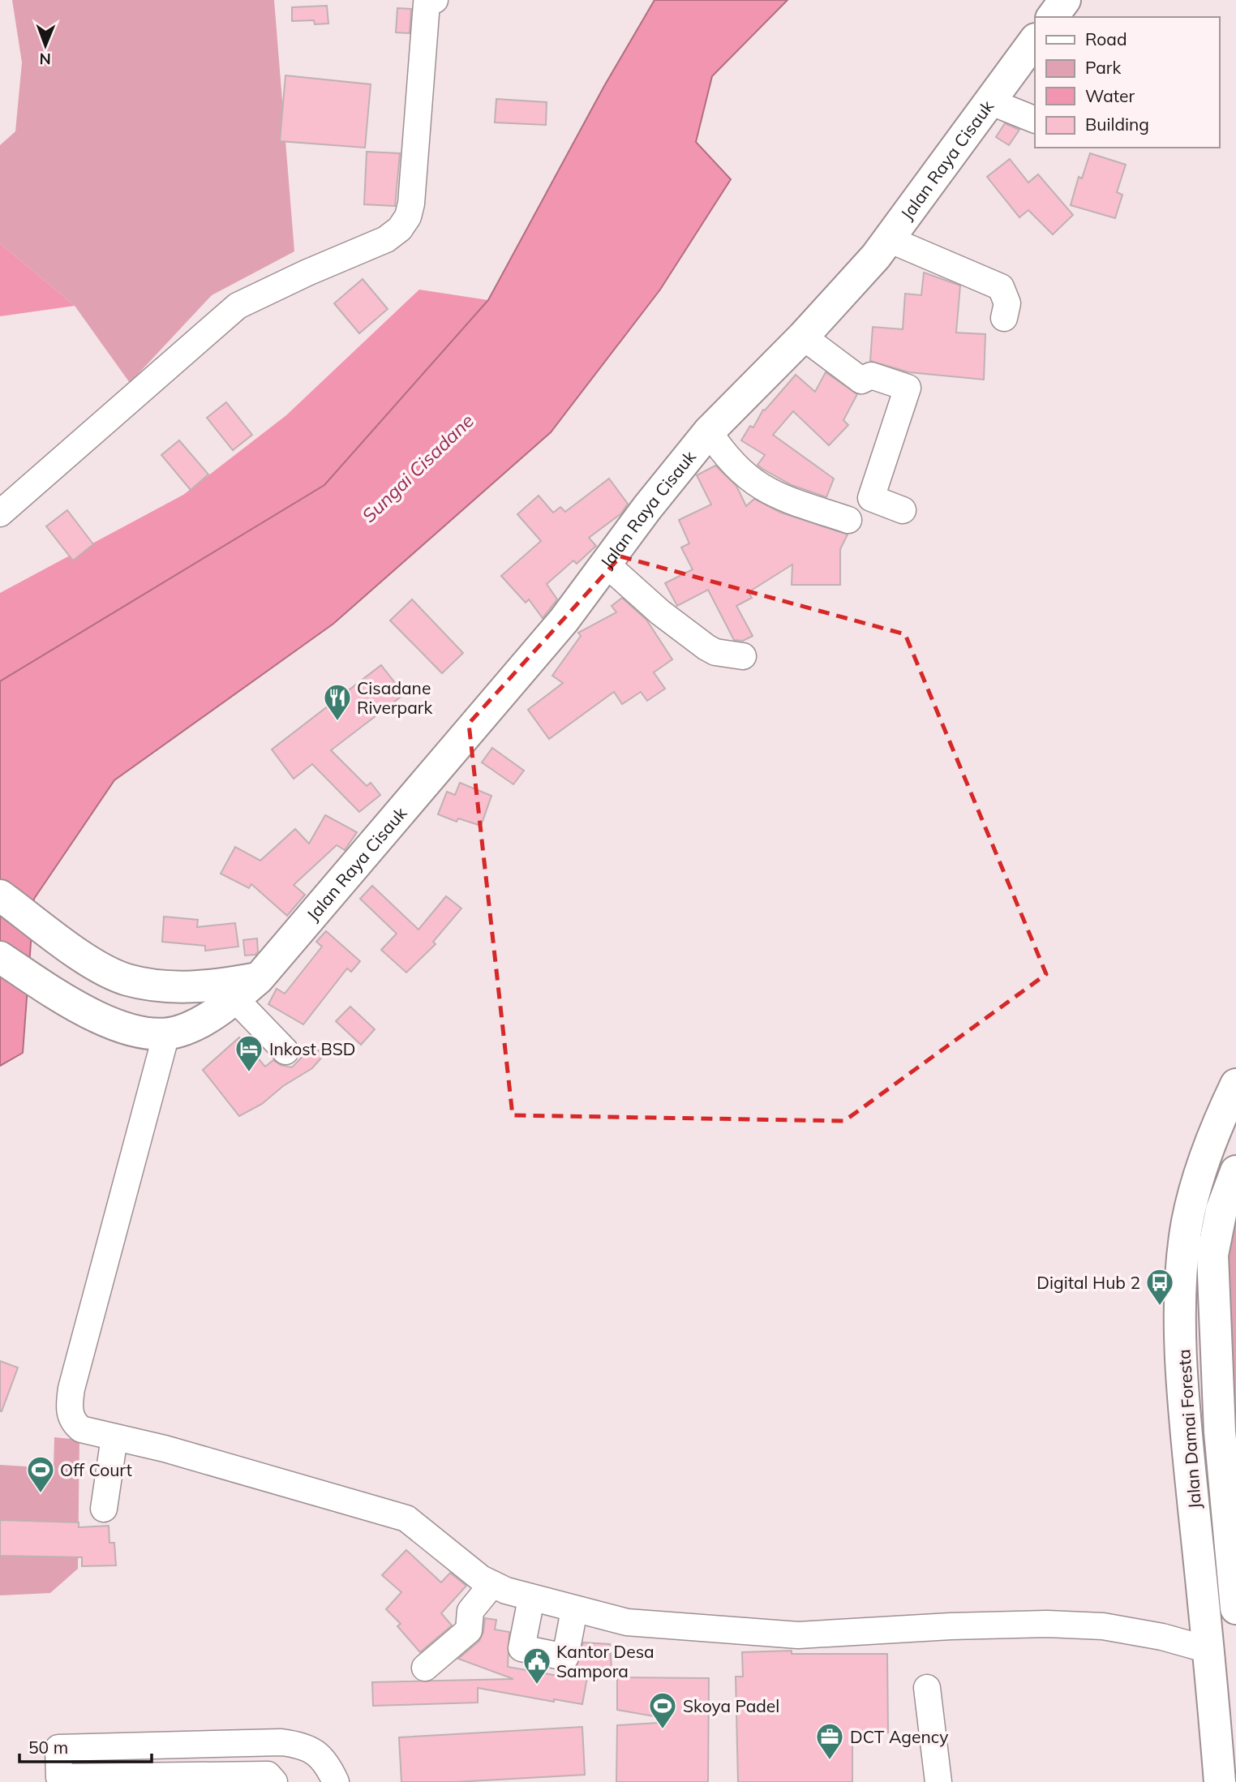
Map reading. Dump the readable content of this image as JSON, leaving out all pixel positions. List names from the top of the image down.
{
  "streets": {
    "main road": ["Jalan Raya Cisauk", "Jalan Damai Foresta"]
  },
  "water": ["Sungai Cisadane"],
  "places": {
    "restaurant": ["Cisadane Riverpark"],
    "hotel": ["Inkost BSD"],
    "bus stop": ["Digital Hub 2"],
    "sports": ["Off Court", "Skoya Padel"],
    "public building": ["Kantor Desa Sampora"],
    "office": ["DCT Agency"]
  },
  "legend": [
    "Road",
    "Park",
    "Water",
    "Building"
  ],
  "scale_bar": "50 m",
  "north": "bottom"
}
